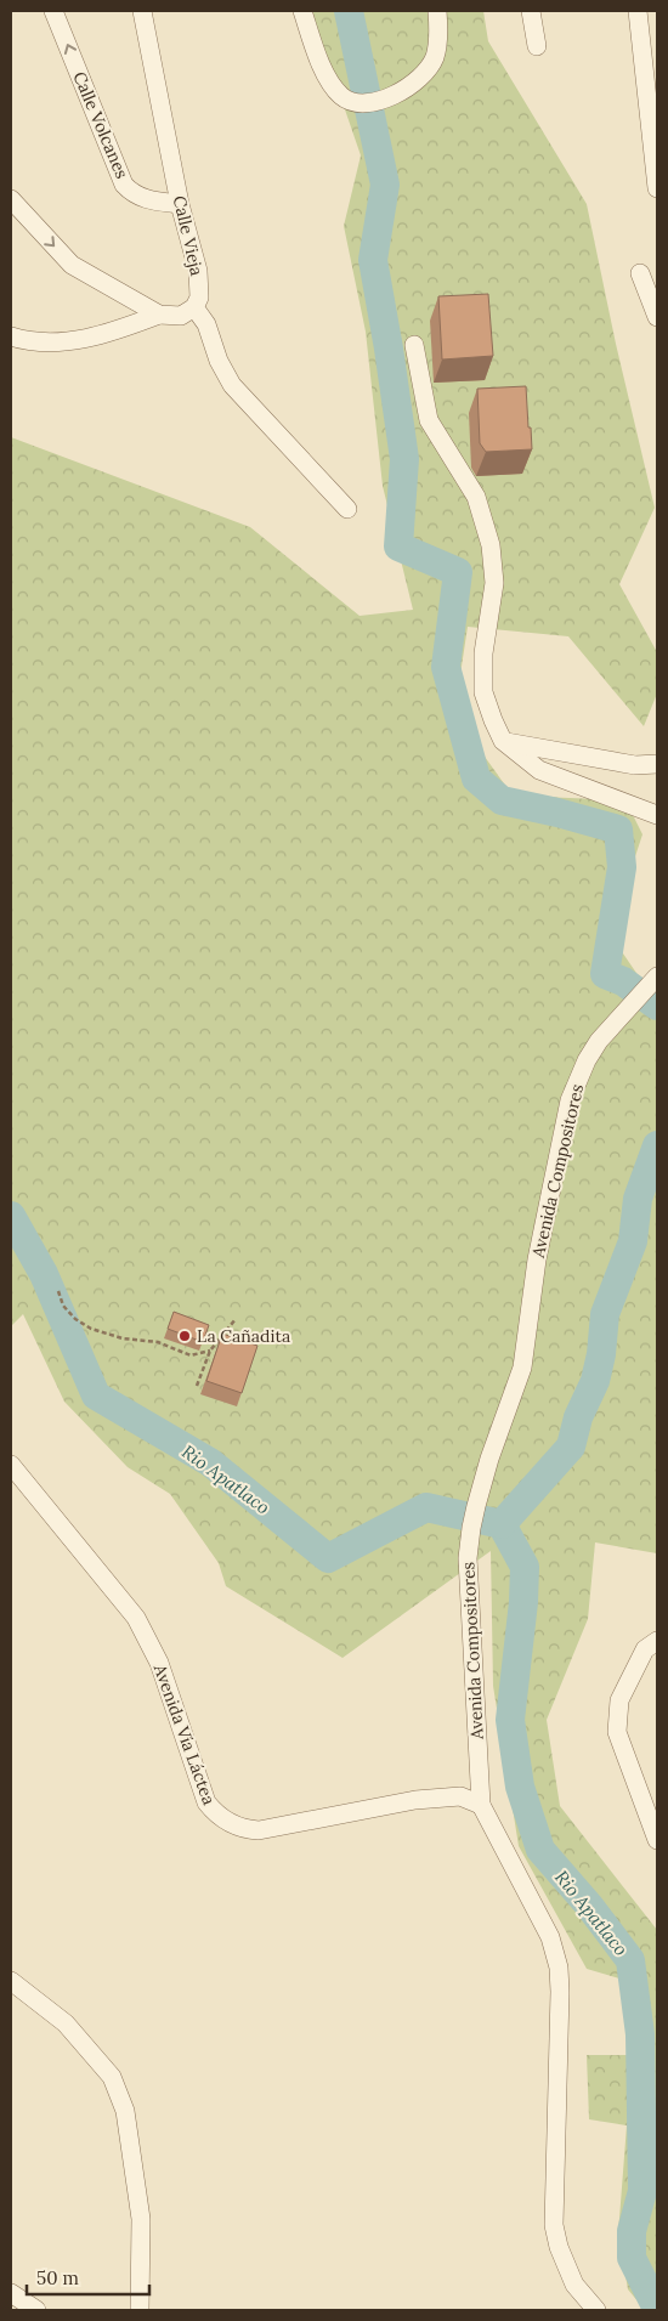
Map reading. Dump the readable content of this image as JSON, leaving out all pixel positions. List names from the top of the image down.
{
  "streets": {
    "street": [
      "Calle Volcanes",
      "Calle Vieja",
      "Avenida Compositores",
      "Avenida Vía Láctea"
    ]
  },
  "crossings": [
    ["Calle Volcanes", "Calle Vieja"],
    ["Avenida Compositores", "Avenida Vía Láctea"]
  ],
  "water": ["Rio Apatlaco"],
  "places": ["La Cañadita"],
  "scale_bar": "50 m"
}
